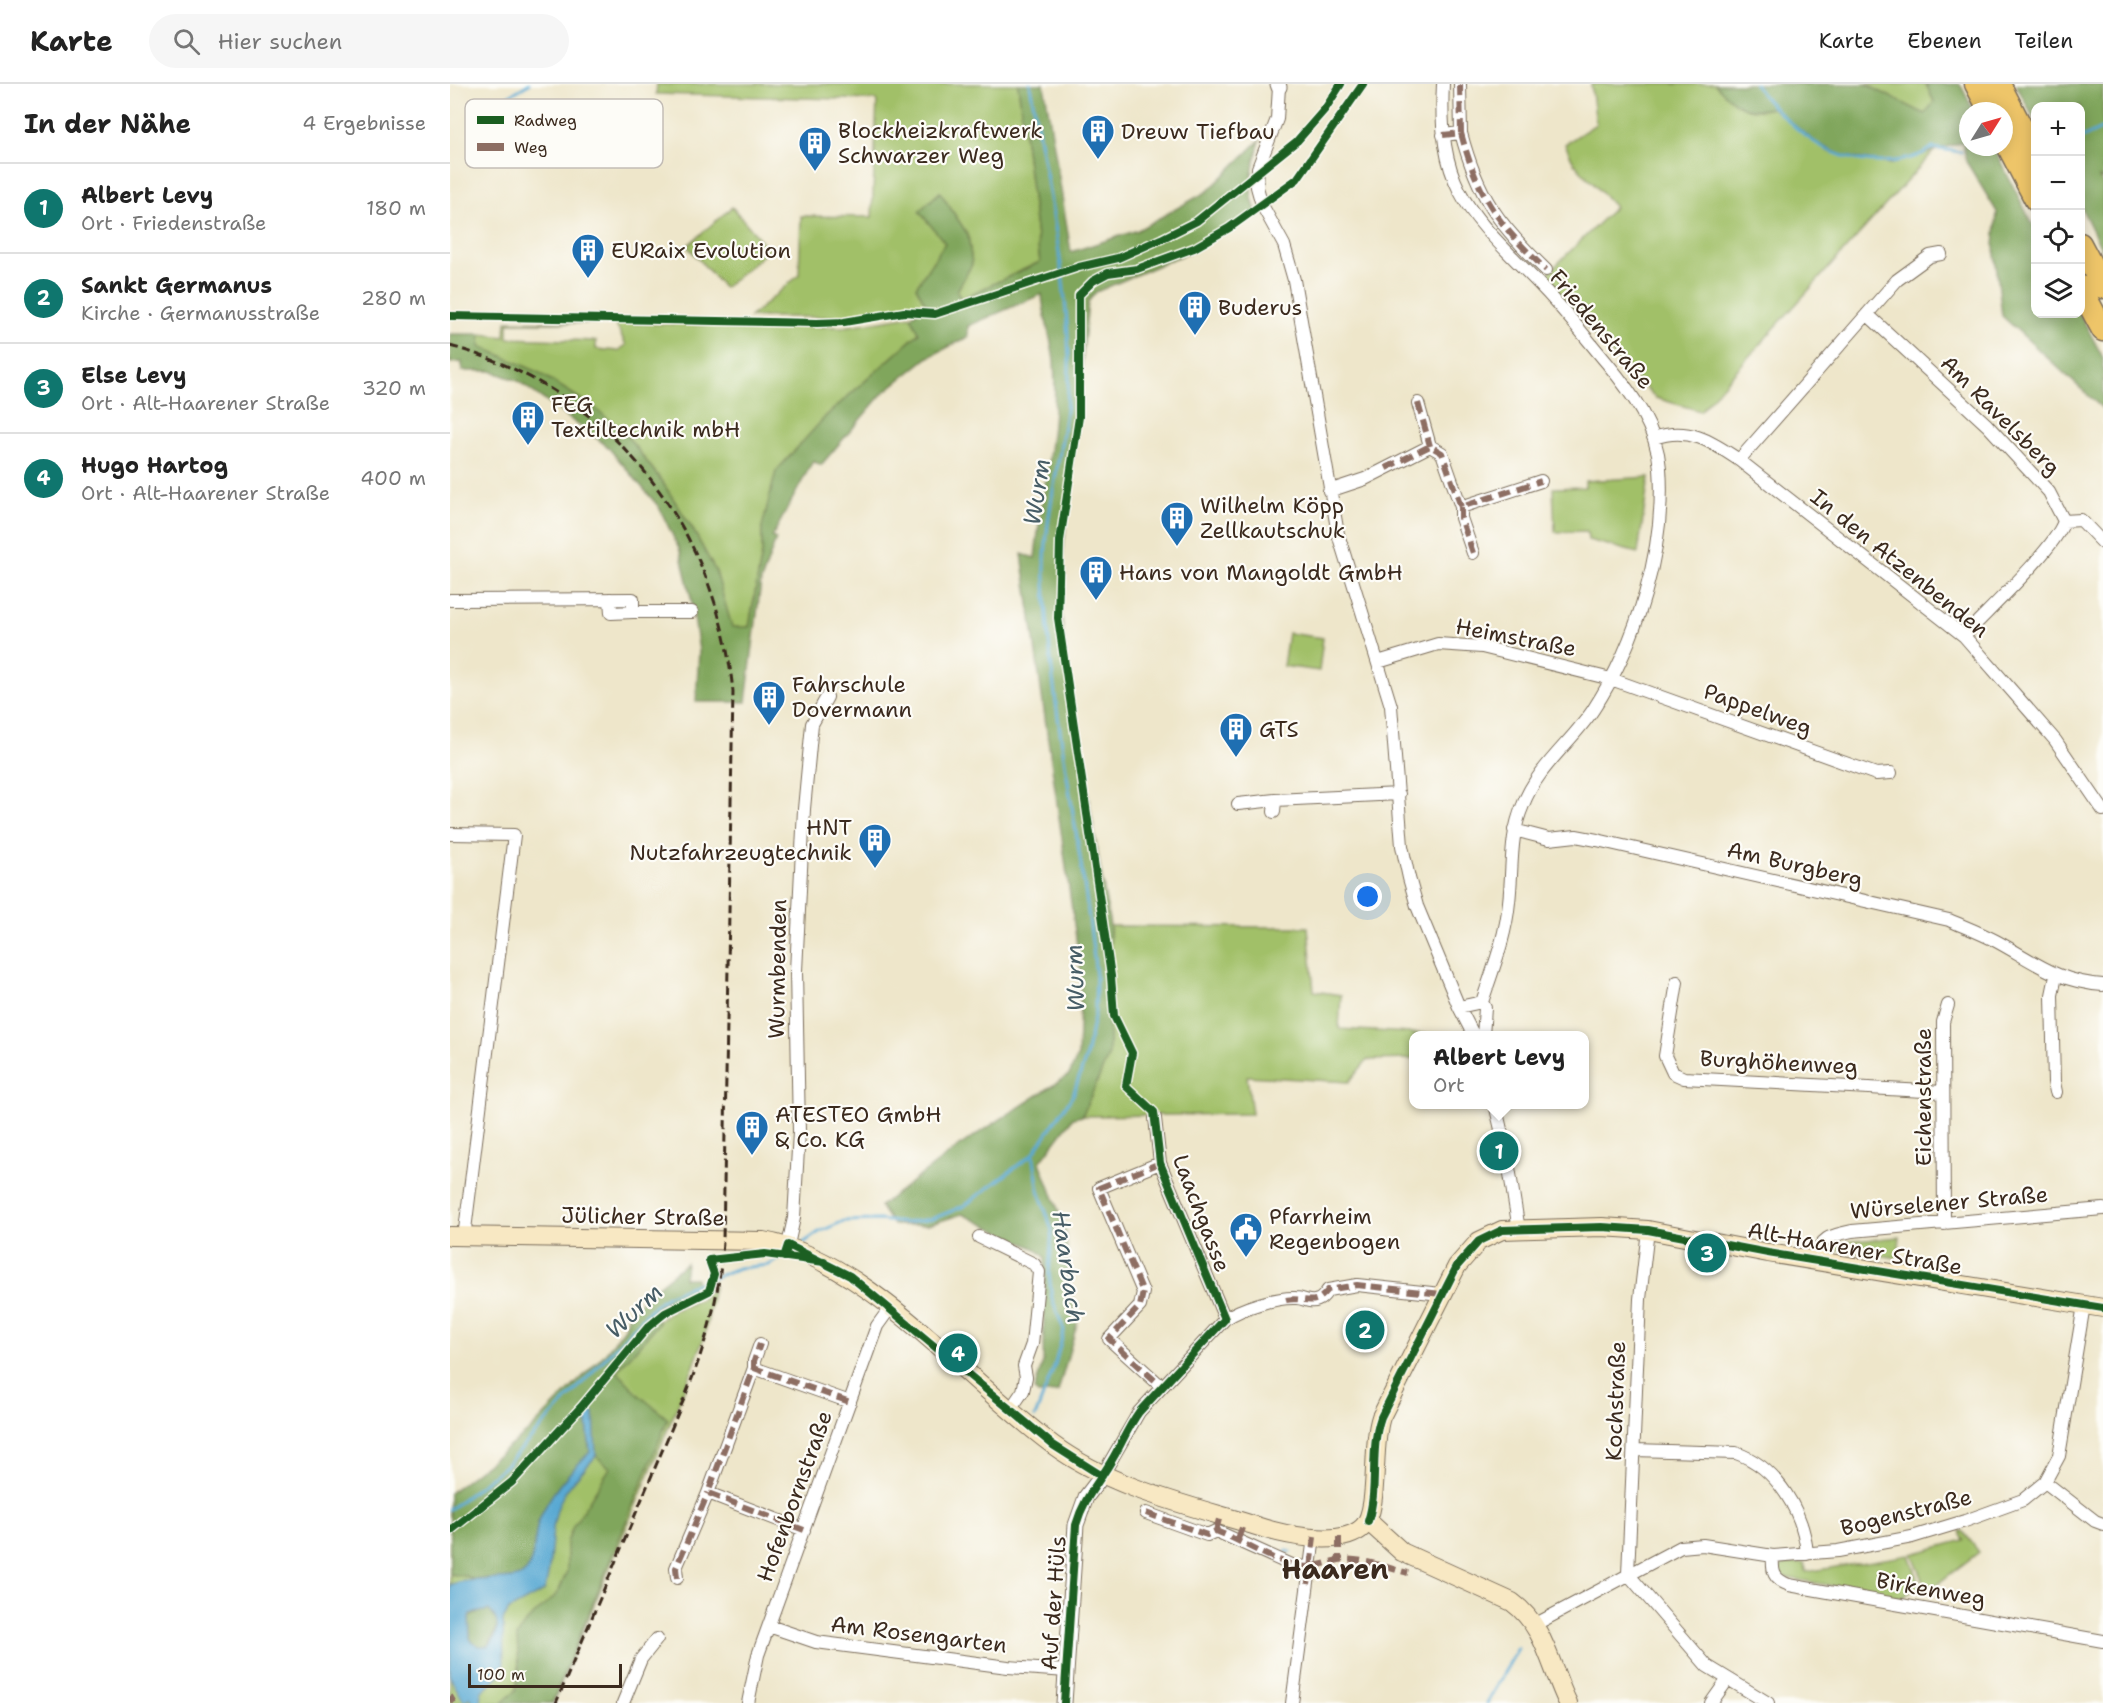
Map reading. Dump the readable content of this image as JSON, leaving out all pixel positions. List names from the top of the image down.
{
  "streets": {
    "main road": ["Jülicher Straße", "Alt-Haarener Straße"],
    "street": [
      "Friedenstraße",
      "Am Ravelsberg",
      "In den Atzenbenden",
      "Heimstraße",
      "Pappelweg",
      "Am Burgberg",
      "Wurmbenden",
      "Burghöhenweg",
      "Eichenstraße",
      "Würselener Straße",
      "Laachgasse",
      "Kochstraße",
      "Hofenbornstraße",
      "Bogenstraße",
      "Birkenweg",
      "Auf der Hüls",
      "Am Rosengarten"
    ]
  },
  "crossings": [
    ["Friedenstraße", "In den Atzenbenden"],
    ["Friedenstraße", "Heimstraße"],
    ["Friedenstraße", "Pappelweg"],
    ["Friedenstraße", "Am Burgberg"],
    ["Heimstraße", "Pappelweg"],
    ["Wurmbenden", "Jülicher Straße"],
    ["Burghöhenweg", "Eichenstraße"],
    ["Eichenstraße", "Würselener Straße"],
    ["Würselener Straße", "Alt-Haarener Straße"],
    ["Jülicher Straße", "Hofenbornstraße"],
    ["Alt-Haarener Straße", "Kochstraße"],
    ["Alt-Haarener Straße", "Bogenstraße"],
    ["Kochstraße", "Bogenstraße"],
    ["Hofenbornstraße", "Am Rosengarten"],
    ["Bogenstraße", "Birkenweg"],
    ["Auf der Hüls", "Am Rosengarten"]
  ],
  "districts": ["Haaren"],
  "water": ["Wurm", "Haarbach"],
  "places": {
    "building": [
      "Dreuw Tiefbau",
      "Blockheizkraftwerk Schwarzer Weg",
      "EURaix Evolution",
      "Buderus",
      "FEG Textiltechnik mbH",
      "Wilhelm Köpp Zellkautschuk",
      "Hans von Mangoldt GmbH",
      "Fahrschule Dovermann",
      "GTS",
      "HNT Nutzfahrzeugtechnik",
      "ATESTEO GmbH & Co. KG"
    ],
    "public building": ["Pfarrheim Regenbogen"]
  },
  "legend": ["Radweg", "Weg"],
  "scale_bar": "100 m",
  "north": "top right",
  "page": {
    "header": "Karte",
    "search": "Hier suchen",
    "nav": ["Karte", "Ebenen", "Teilen"],
    "heading": ["In der Nähe", "4 Ergebnisse"],
    "map_buttons": ["+", "−"],
    "list": [
      {
        "mark": "1",
        "name": "Albert Levy",
        "note": "Ort · Friedenstraße",
        "value": "180 m"
      },
      {
        "mark": "2",
        "name": "Sankt Germanus",
        "note": "Kirche · Germanusstraße",
        "value": "280 m"
      },
      {
        "mark": "3",
        "name": "Else Levy",
        "note": "Ort · Alt-Haarener Straße",
        "value": "320 m"
      },
      {
        "mark": "4",
        "name": "Hugo Hartog",
        "note": "Ort · Alt-Haarener Straße",
        "value": "400 m"
      }
    ],
    "popup": ["Albert Levy", "Ort"],
    "pins": [
      "1",
      "3",
      "2",
      "4"
    ],
    "scale": "100 m"
  }
}
